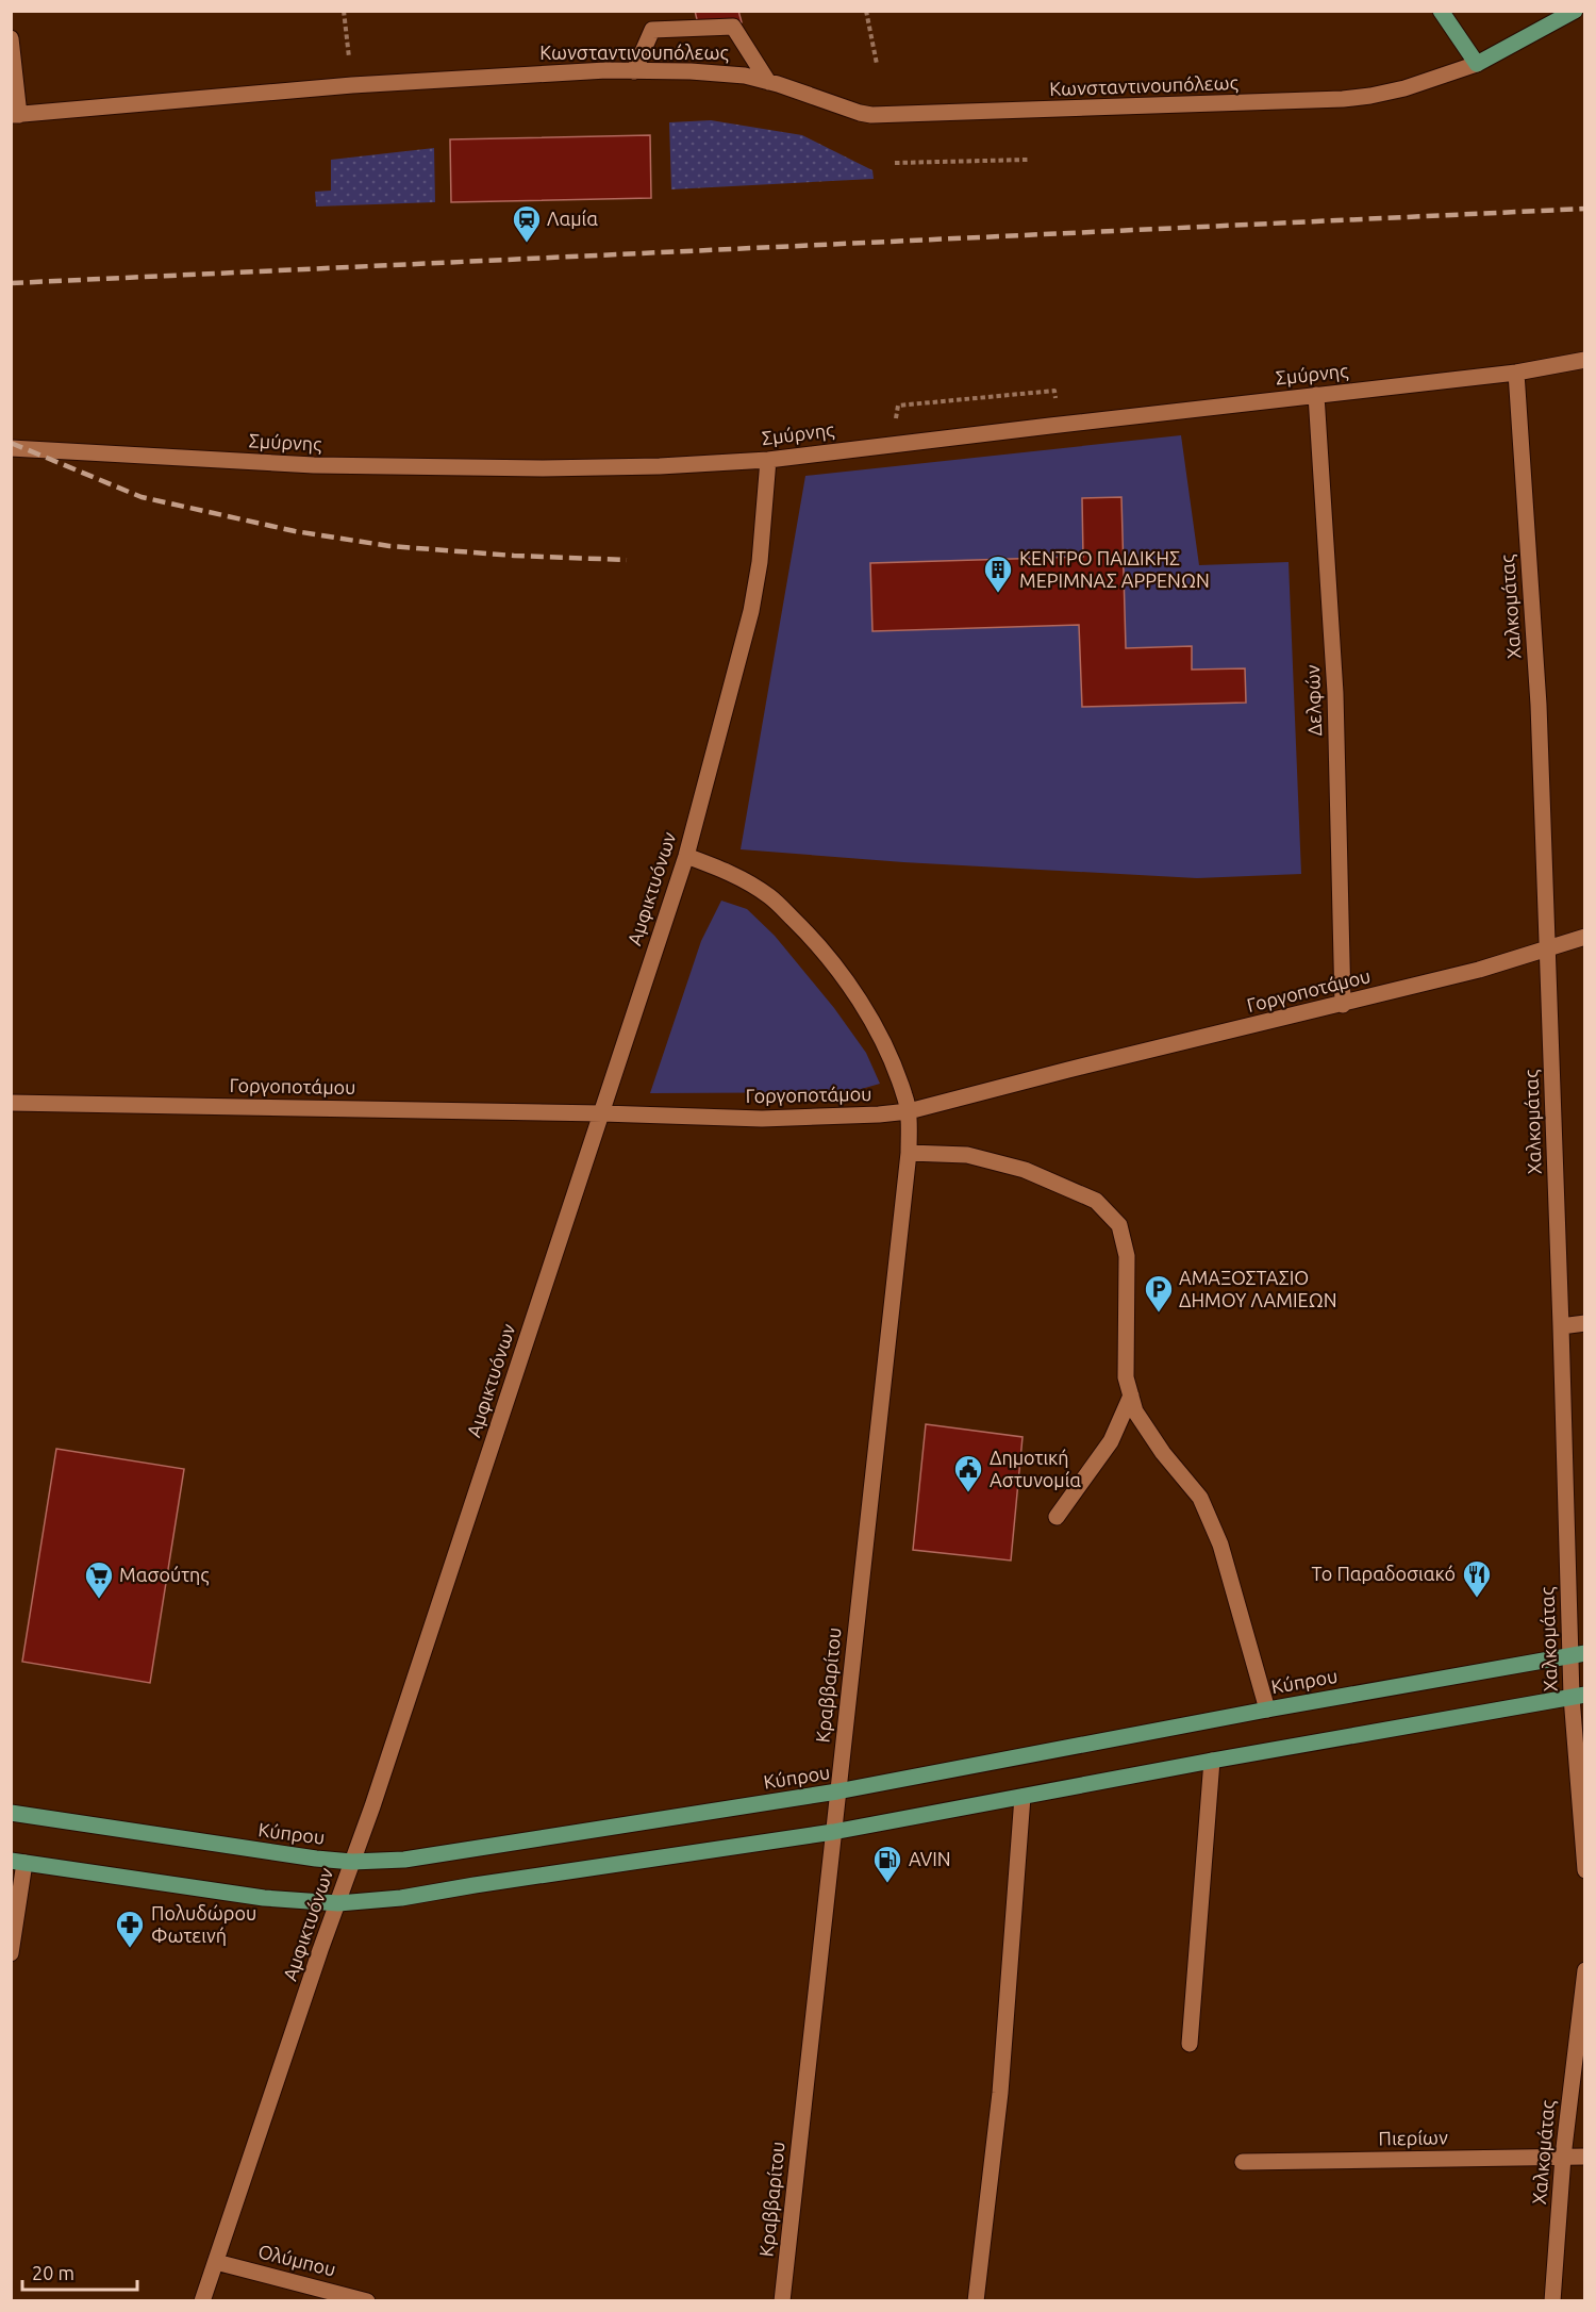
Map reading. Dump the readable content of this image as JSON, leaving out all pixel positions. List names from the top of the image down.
{
  "streets": {
    "main road": ["Κύπρου"],
    "street": [
      "Κωνσταντινουπόλεως",
      "Σμύρνης",
      "Χαλκομάτας",
      "Δελφών",
      "Αμφικτυόνων",
      "Γοργοποτάμου",
      "Κραββαρίτου",
      "Πιερίων",
      "Ολύμπου"
    ]
  },
  "crossings": [
    ["Σμύρνης", "Χαλκομάτας"],
    ["Σμύρνης", "Δελφών"],
    ["Σμύρνης", "Αμφικτυόνων"],
    ["Χαλκομάτας", "Γοργοποτάμου"],
    ["Χαλκομάτας", "Κύπρου"],
    ["Χαλκομάτας", "Πιερίων"],
    ["Δελφών", "Γοργοποτάμου"],
    ["Αμφικτυόνων", "Γοργοποτάμου"],
    ["Αμφικτυόνων", "Κύπρου"],
    ["Αμφικτυόνων", "Κραββαρίτου"],
    ["Αμφικτυόνων", "Ολύμπου"],
    ["Γοργοποτάμου", "Κραββαρίτου"],
    ["Κύπρου", "Κραββαρίτου"]
  ],
  "places": {
    "station": ["Λαμία"],
    "building": ["ΚΕΝΤΡΟ ΠΑΙΔΙΚΗΣ ΜΕΡΙΜΝΑΣ ΑΡΡΕΝΩΝ"],
    "parking": ["ΑΜΑΞΟΣΤΑΣΙΟ ΔΗΜΟΥ ΛΑΜΙΕΩΝ"],
    "public building": ["Δημοτική Αστυνομία"],
    "restaurant": ["Το Παραδοσιακό"],
    "supermarket": ["Μασούτης"],
    "fuel station": ["AVIN"],
    "pharmacy": ["Πολυδώρου Φωτεινή"]
  },
  "scale_bar": "20 m"
}
